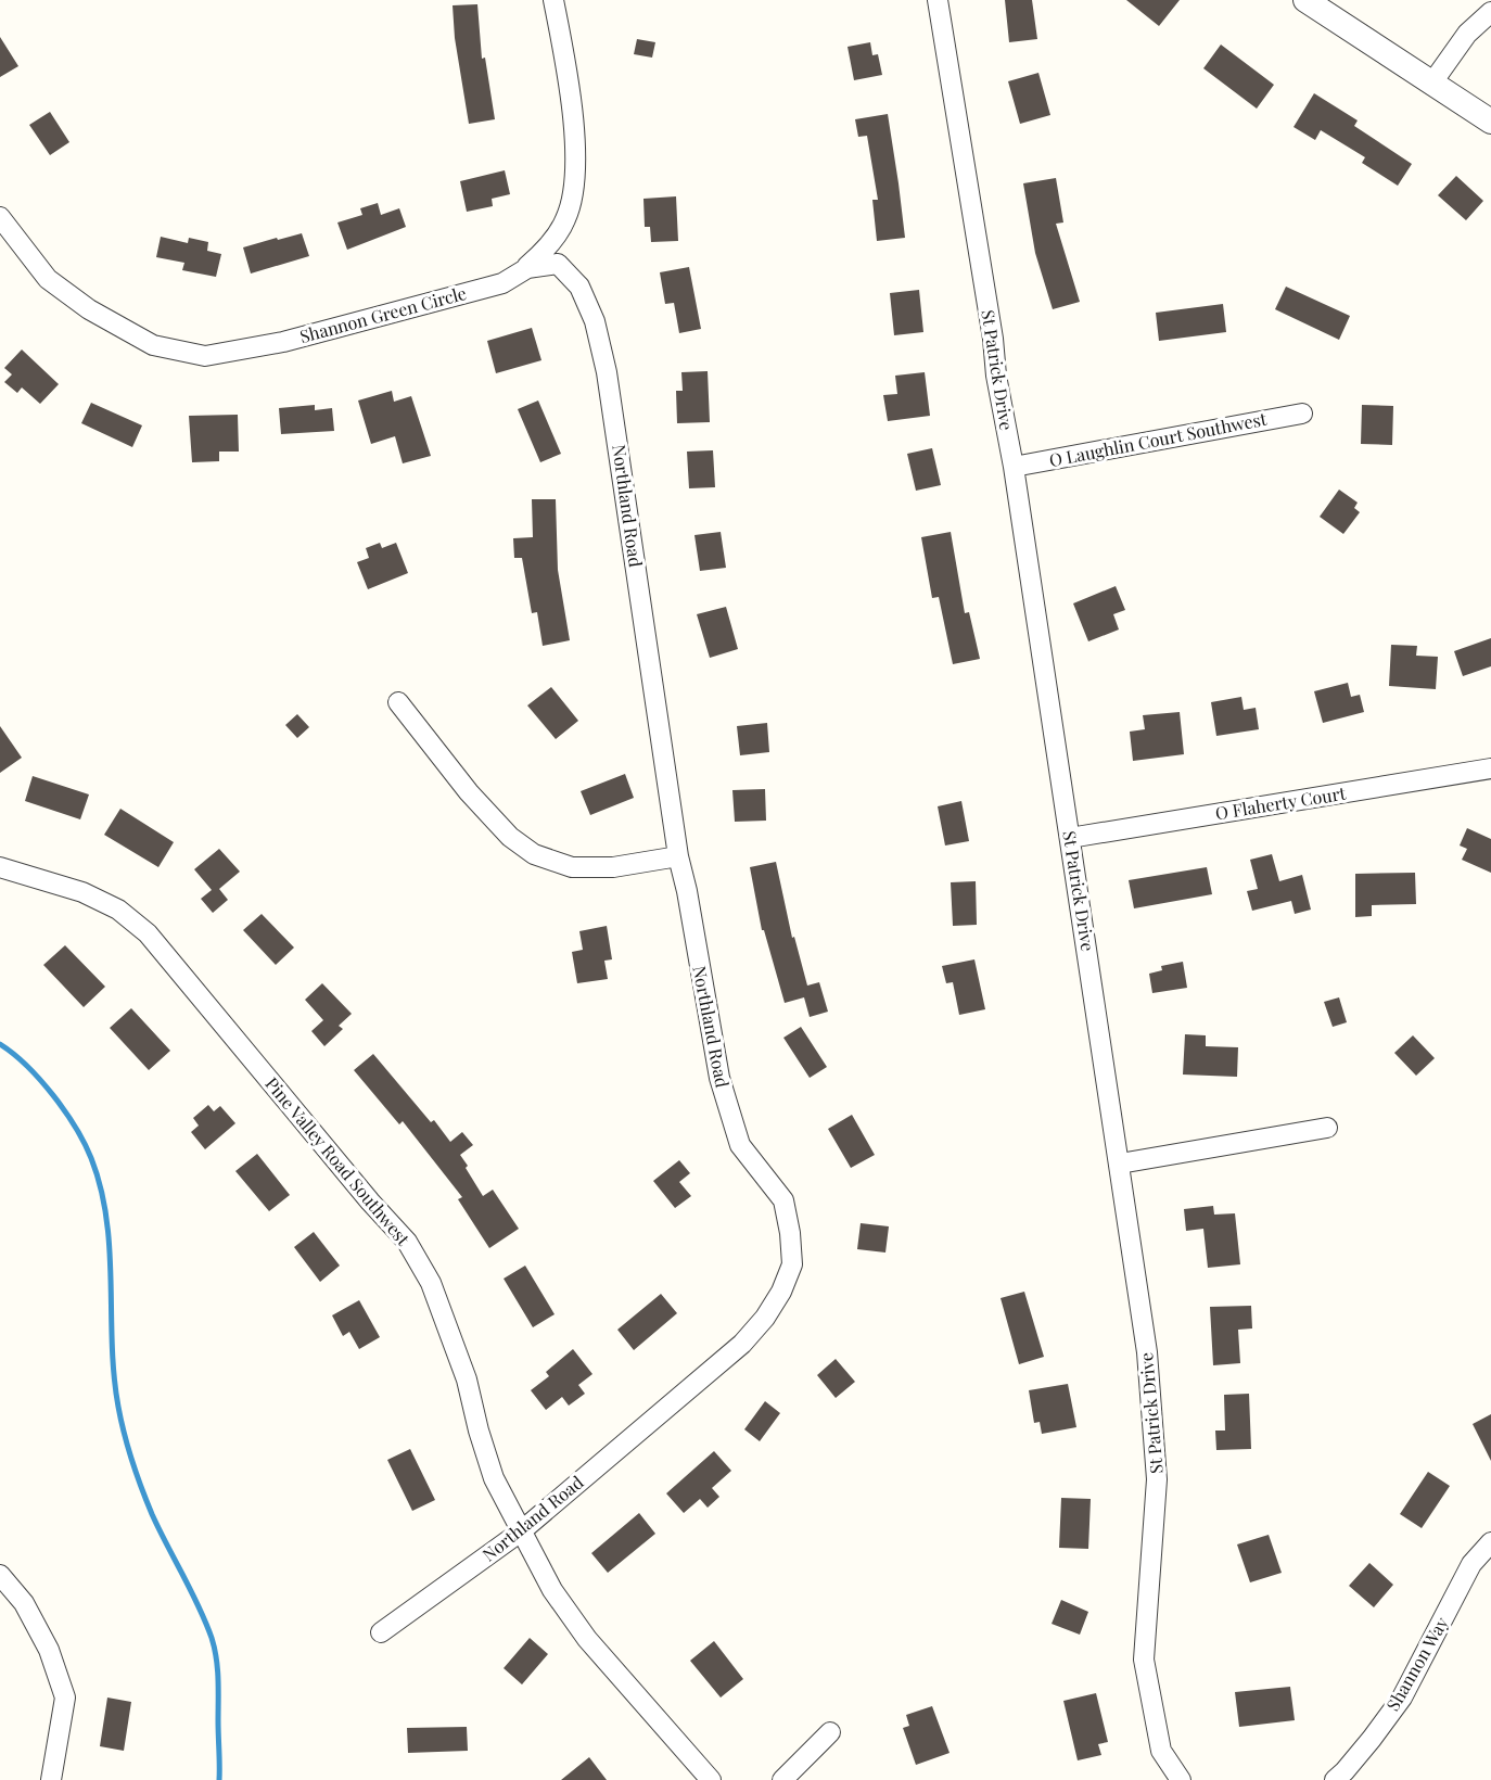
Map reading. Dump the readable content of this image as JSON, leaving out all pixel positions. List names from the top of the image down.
{
  "streets": {
    "street": [
      "Shannon Green Circle",
      "St Patrick Drive",
      "O Laughlin Court Southwest",
      "Northland Road",
      "O Flaherty Court",
      "Pine Valley Road Southwest",
      "Shannon Way"
    ]
  },
  "crossings": [
    ["Shannon Green Circle", "Northland Road"],
    ["St Patrick Drive", "O Laughlin Court Southwest"],
    ["St Patrick Drive", "O Flaherty Court"],
    ["Northland Road", "Pine Valley Road Southwest"]
  ]
}
